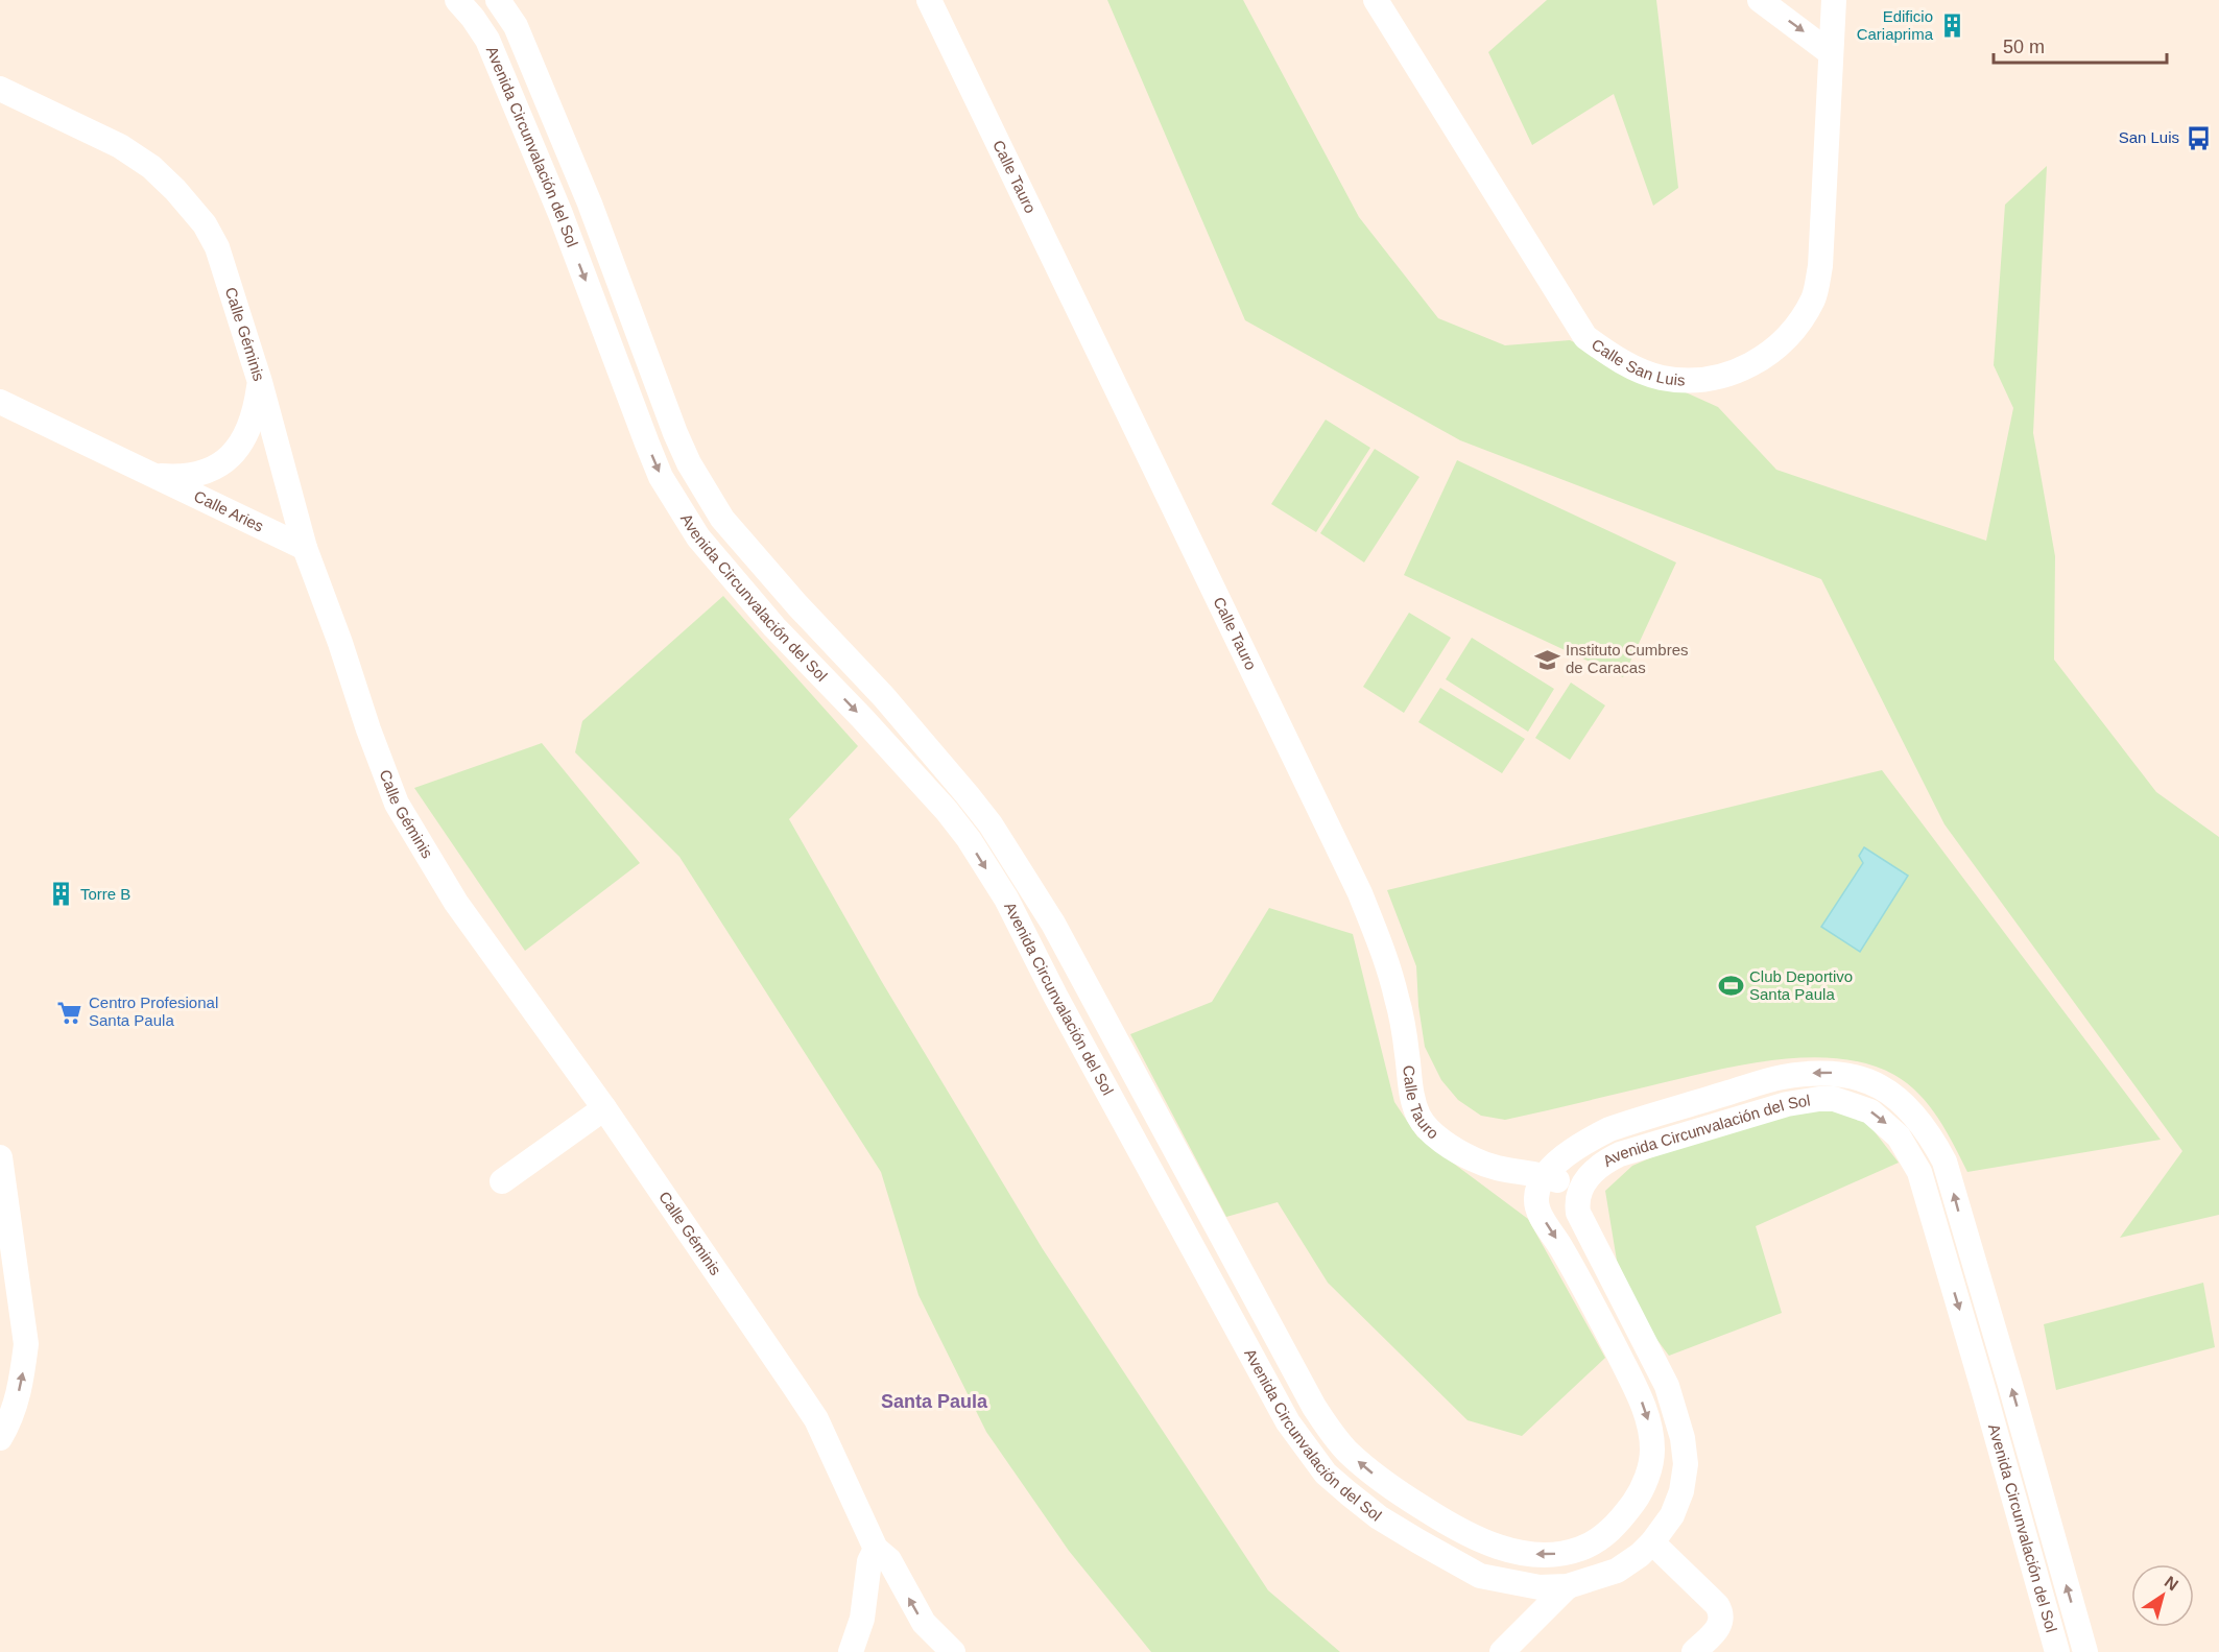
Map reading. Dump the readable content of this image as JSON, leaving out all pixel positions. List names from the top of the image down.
{
  "streets": {
    "street": [
      "Avenida Circunvalación del Sol",
      "Calle Tauro",
      "Calle Géminis",
      "Calle San Luis",
      "Calle Aries"
    ]
  },
  "crossings": [
    ["Avenida Circunvalación del Sol", "Calle Tauro"],
    ["Calle Géminis", "Calle Aries"]
  ],
  "districts": ["Santa Paula"],
  "places": {
    "building": ["Edificio Cariaprima", "Torre B"],
    "bus stop": ["San Luis"],
    "school or university": ["Instituto Cumbres de Caracas"],
    "sports": ["Club Deportivo Santa Paula"],
    "supermarket": ["Centro Profesional Santa Paula"]
  },
  "scale_bar": "50 m",
  "north": "top right"
}
